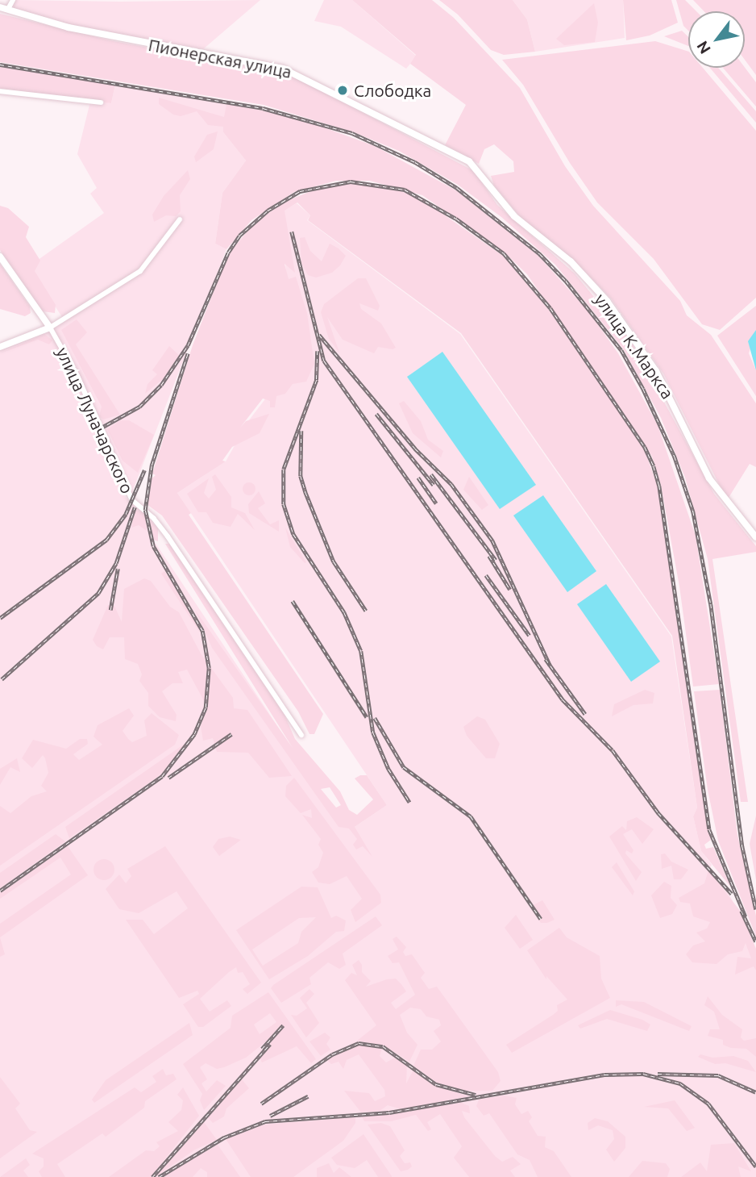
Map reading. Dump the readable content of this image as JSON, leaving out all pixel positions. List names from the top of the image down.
{
  "streets": {
    "main road": ["Пионерская улица", "улица К.Маркса", "улица Луначарского"]
  },
  "crossings": [
    ["Пионерская улица", "улица К.Маркса"]
  ],
  "places": ["Слободка"],
  "north": "bottom left"
}
